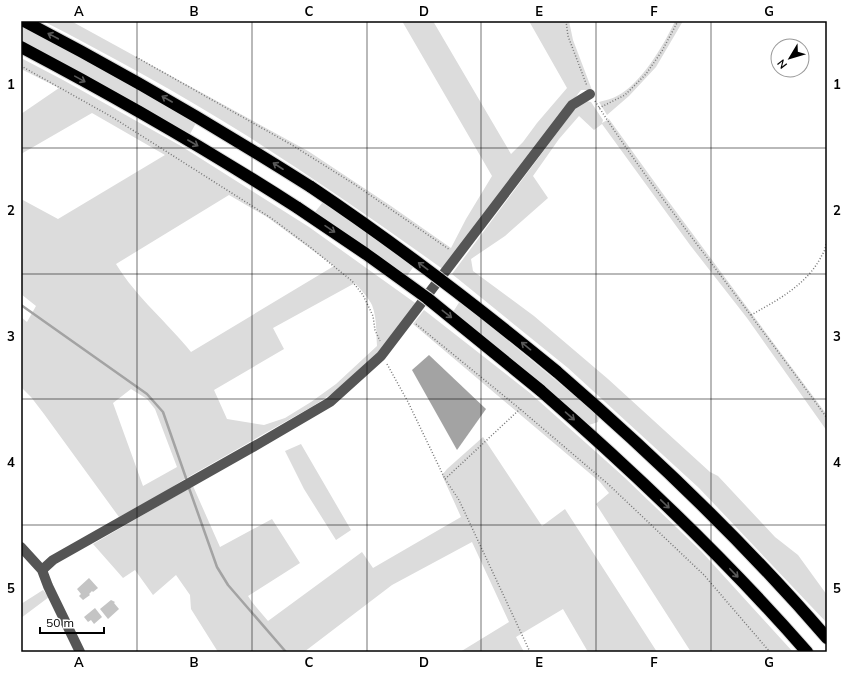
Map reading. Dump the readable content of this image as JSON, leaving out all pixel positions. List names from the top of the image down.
{
  "scale_bar": "50 m",
  "north": "bottom left",
  "grid": {
    "columns": [
      "A",
      "B",
      "C",
      "D",
      "E",
      "F",
      "G"
    ],
    "rows": [
      "1",
      "2",
      "3",
      "4",
      "5"
    ]
  }
}
